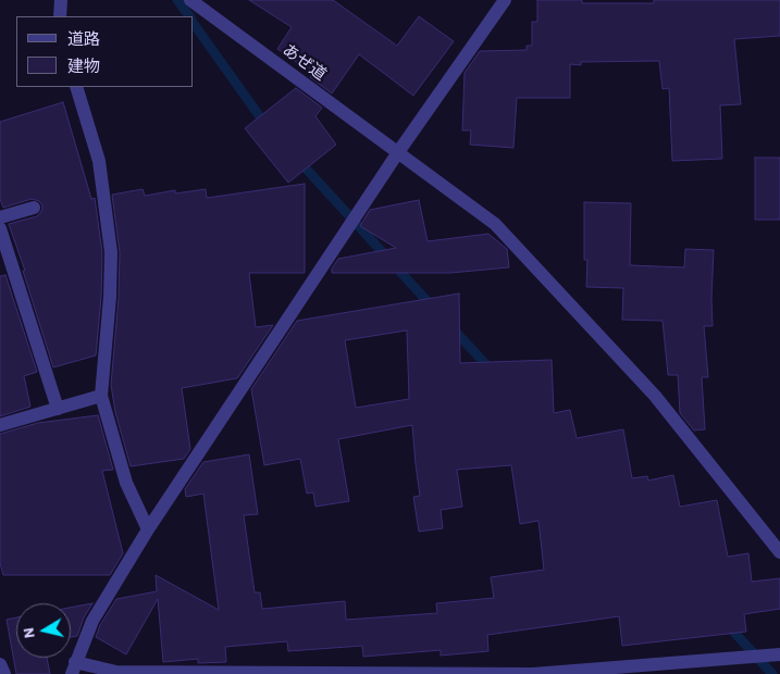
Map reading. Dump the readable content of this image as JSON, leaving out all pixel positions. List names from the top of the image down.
{
  "streets": {
    "street": ["あぜ道"]
  },
  "legend": ["道路", "建物"],
  "north": "left"
}
